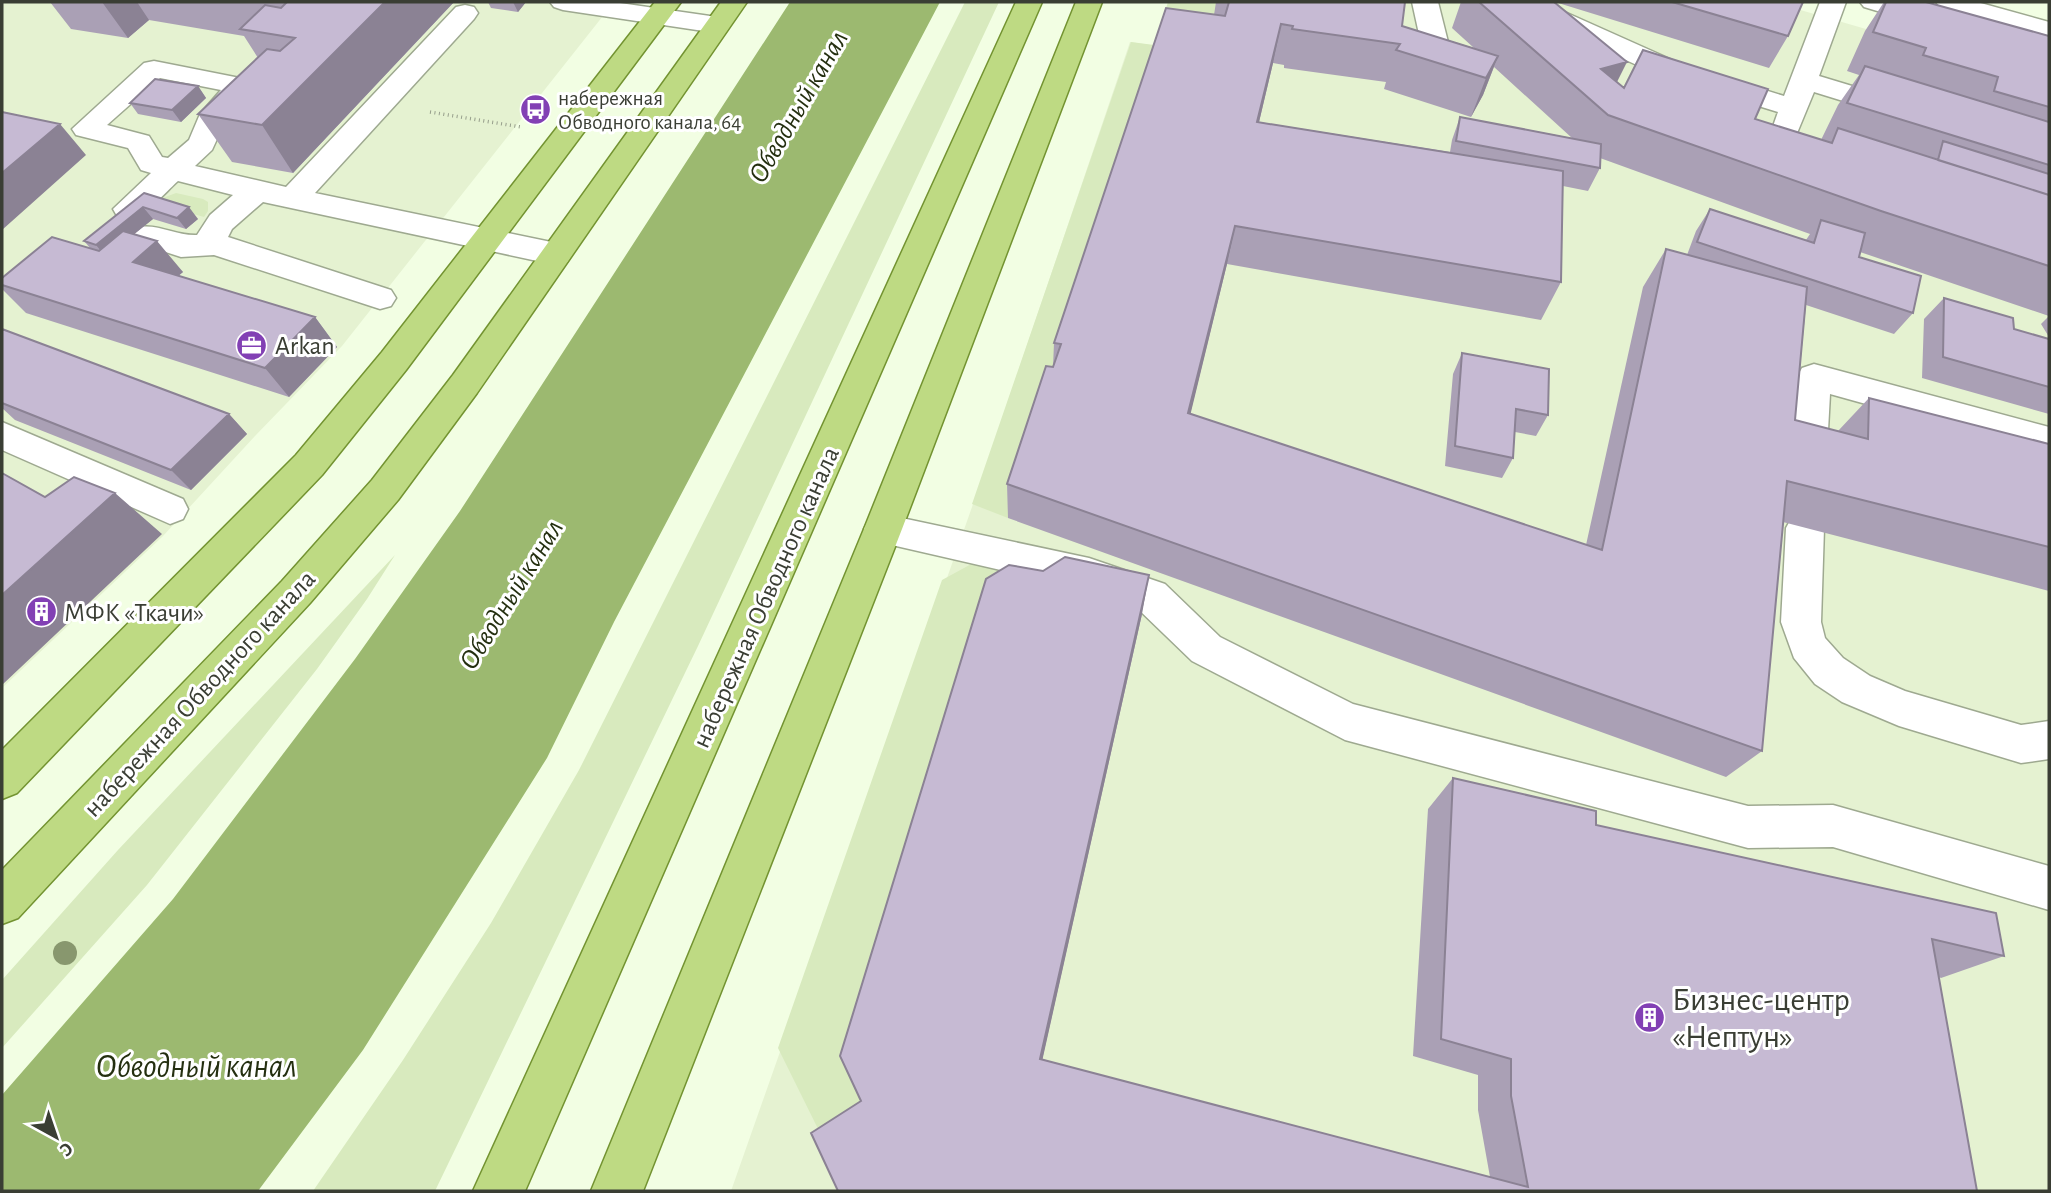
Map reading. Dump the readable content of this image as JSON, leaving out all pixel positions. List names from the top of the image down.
{
  "streets": {
    "main road": ["набережная Обводного канала"]
  },
  "water": ["Обводный канал"],
  "places": {
    "bus stop": ["набережная Обводного канала, 64"],
    "office": ["Arkan"],
    "building": ["МФК «Ткачи»", "Бизнес-центр «Нептун»"]
  },
  "north": "bottom right"
}
